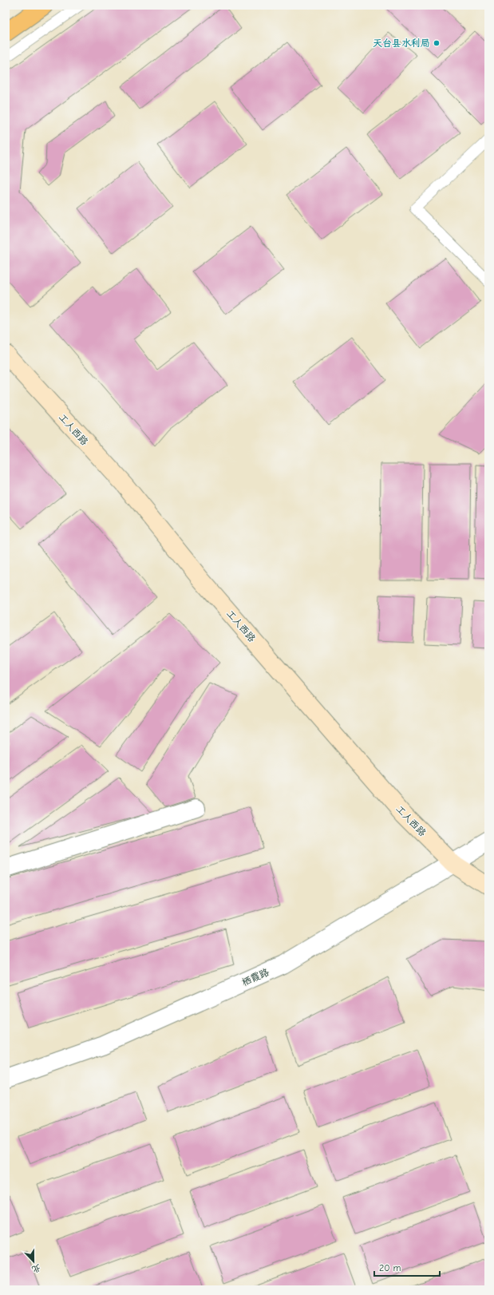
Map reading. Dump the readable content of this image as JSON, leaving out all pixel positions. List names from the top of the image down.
{
  "streets": {
    "main road": ["工人西路"],
    "street": ["栖霞路"]
  },
  "crossings": [
    ["工人西路", "栖霞路"]
  ],
  "places": ["天台县水利局"],
  "scale_bar": "20 m",
  "north": "bottom"
}
